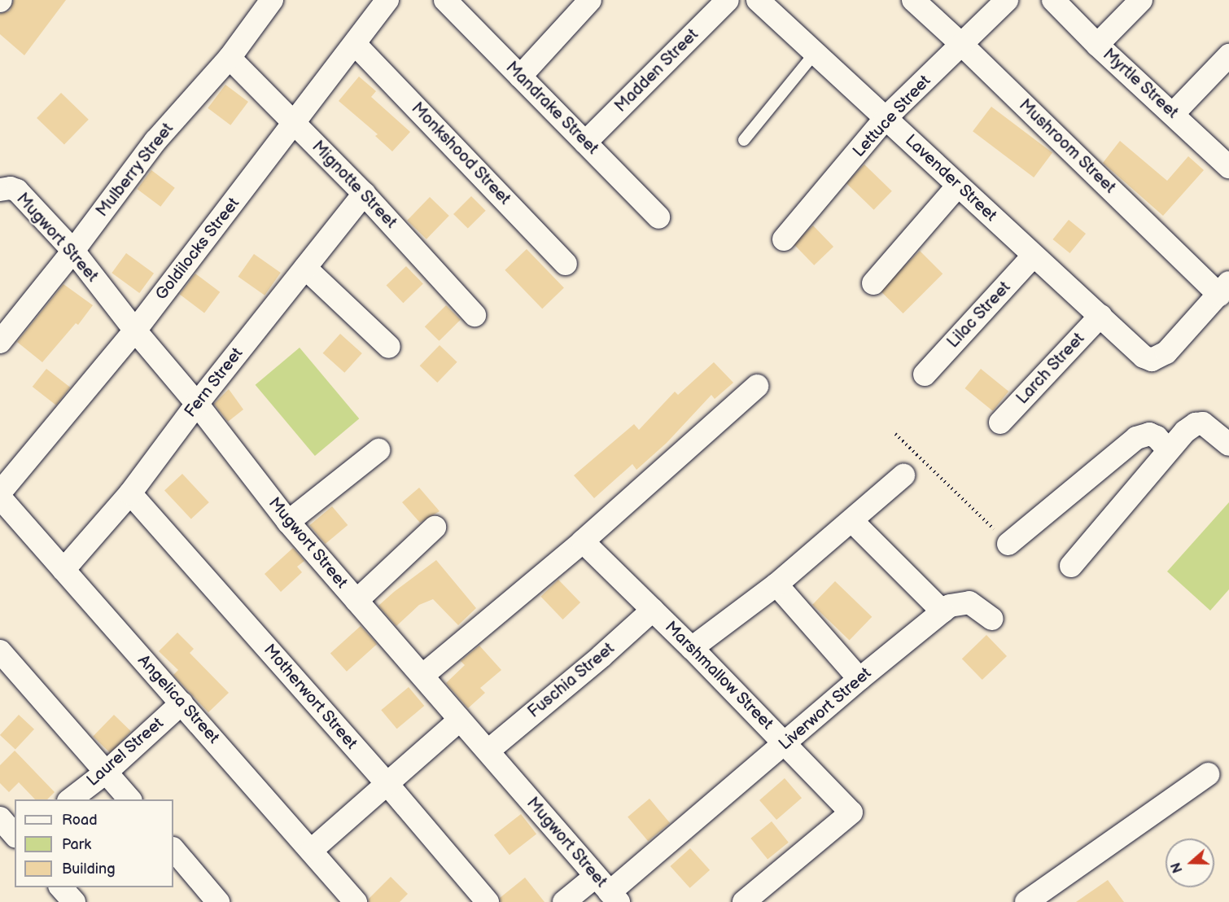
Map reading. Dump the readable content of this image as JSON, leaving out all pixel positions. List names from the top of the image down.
{
  "streets": {
    "street": [
      "Madden Street",
      "Myrtle Street",
      "Mandrake Street",
      "Lettuce Street",
      "Mushroom Street",
      "Monkshood Street",
      "Mulberry Street",
      "Lavender Street",
      "Mignotte Street",
      "Mugwort Street",
      "Goldilocks Street",
      "Lilac Street",
      "Larch Street",
      "Fern Street",
      "Marshmallow Street",
      "Fuschia Street",
      "Motherwort Street",
      "Angelica Street",
      "Liverwort Street",
      "Laurel Street"
    ]
  },
  "crossings": [
    ["Madden Street", "Mandrake Street"],
    ["Lettuce Street", "Mushroom Street"],
    ["Lettuce Street", "Lavender Street"],
    ["Mushroom Street", "Lavender Street"],
    ["Monkshood Street", "Goldilocks Street"],
    ["Mulberry Street", "Mignotte Street"],
    ["Mulberry Street", "Mugwort Street"],
    ["Lavender Street", "Lilac Street"],
    ["Lavender Street", "Larch Street"],
    ["Mignotte Street", "Goldilocks Street"],
    ["Mignotte Street", "Fern Street"],
    ["Mugwort Street", "Goldilocks Street"],
    ["Mugwort Street", "Fern Street"],
    ["Mugwort Street", "Fuschia Street"],
    ["Mugwort Street", "Liverwort Street"],
    ["Fern Street", "Motherwort Street"],
    ["Fern Street", "Angelica Street"],
    ["Marshmallow Street", "Fuschia Street"],
    ["Marshmallow Street", "Liverwort Street"],
    ["Angelica Street", "Laurel Street"]
  ],
  "legend": ["Road", "Park", "Building"],
  "north": "left"
}
